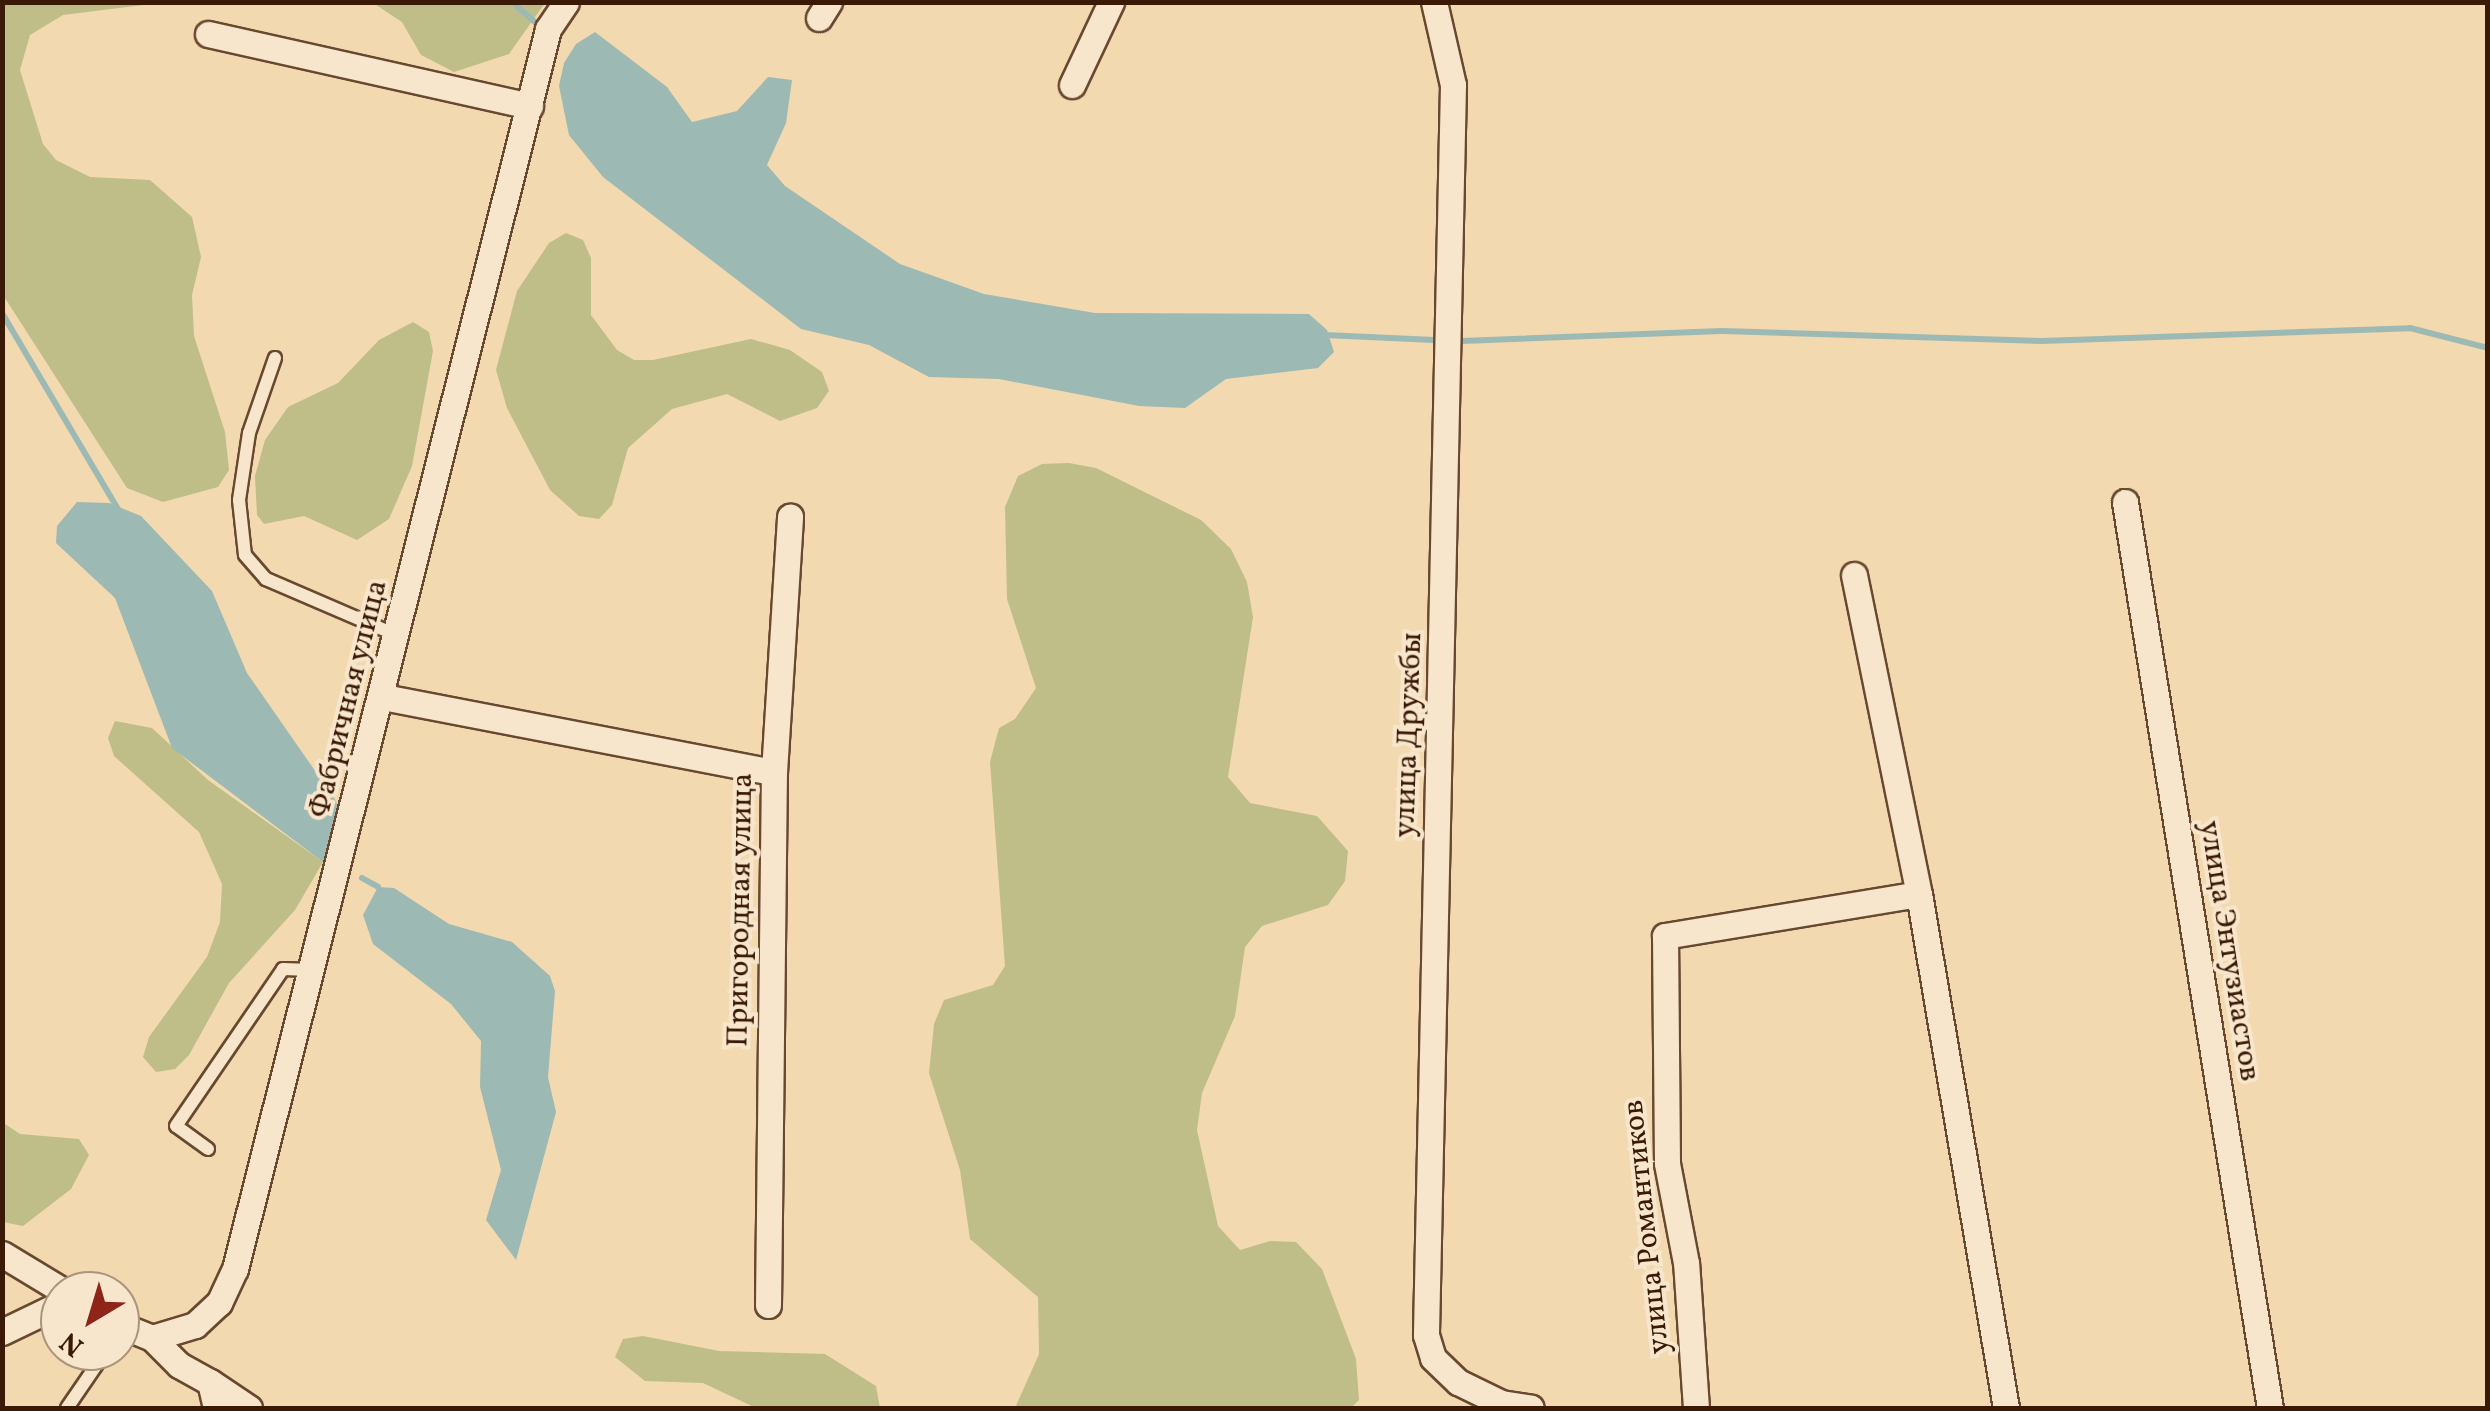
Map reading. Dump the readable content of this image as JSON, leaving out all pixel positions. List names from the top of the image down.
{
  "streets": {
    "street": [
      "Фабричная улица",
      "улица Дружбы",
      "Пригородная улица",
      "улица Энтузиастов",
      "улица Романтиков"
    ]
  },
  "north": "bottom left"
}
